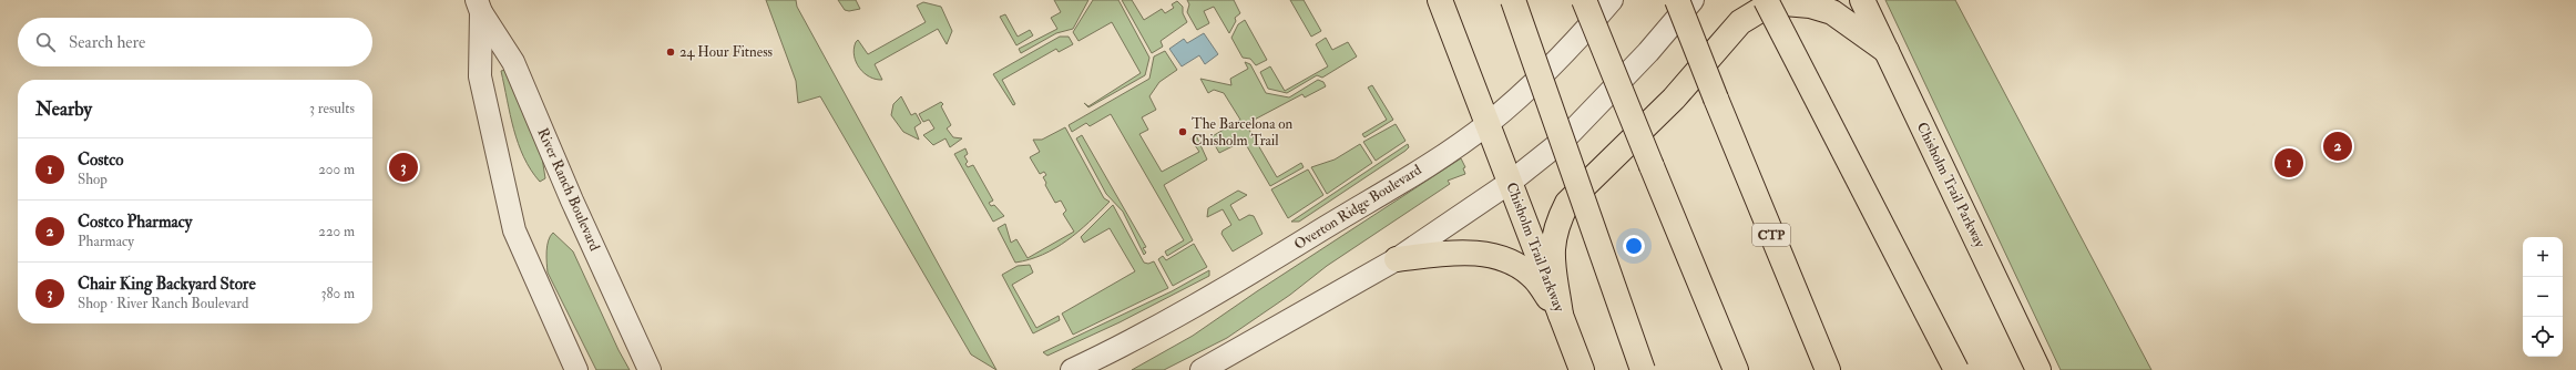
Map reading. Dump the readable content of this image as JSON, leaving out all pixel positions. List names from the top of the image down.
{
  "streets": {
    "main road": ["Chisholm Trail Parkway", "CTP"],
    "street": ["River Ranch Boulevard", "Overton Ridge Boulevard"]
  },
  "crossings": [
    ["Chisholm Trail Parkway", "Overton Ridge Boulevard"]
  ],
  "places": ["24 Hour Fitness", "The Barcelona on Chisholm Trail"],
  "page": {
    "search": "Search here",
    "heading": ["Nearby", "3 results"],
    "pins": ["2", "1", "3"],
    "list": [
      {
        "mark": "1",
        "name": "Costco",
        "note": "Shop",
        "value": "200 m"
      },
      {
        "mark": "2",
        "name": "Costco Pharmacy",
        "note": "Pharmacy",
        "value": "220 m"
      },
      {
        "mark": "3",
        "name": "Chair King Backyard Store",
        "note": "Shop · River Ranch Boulevard",
        "value": "380 m"
      }
    ],
    "map_buttons": ["+", "−"]
  }
}
